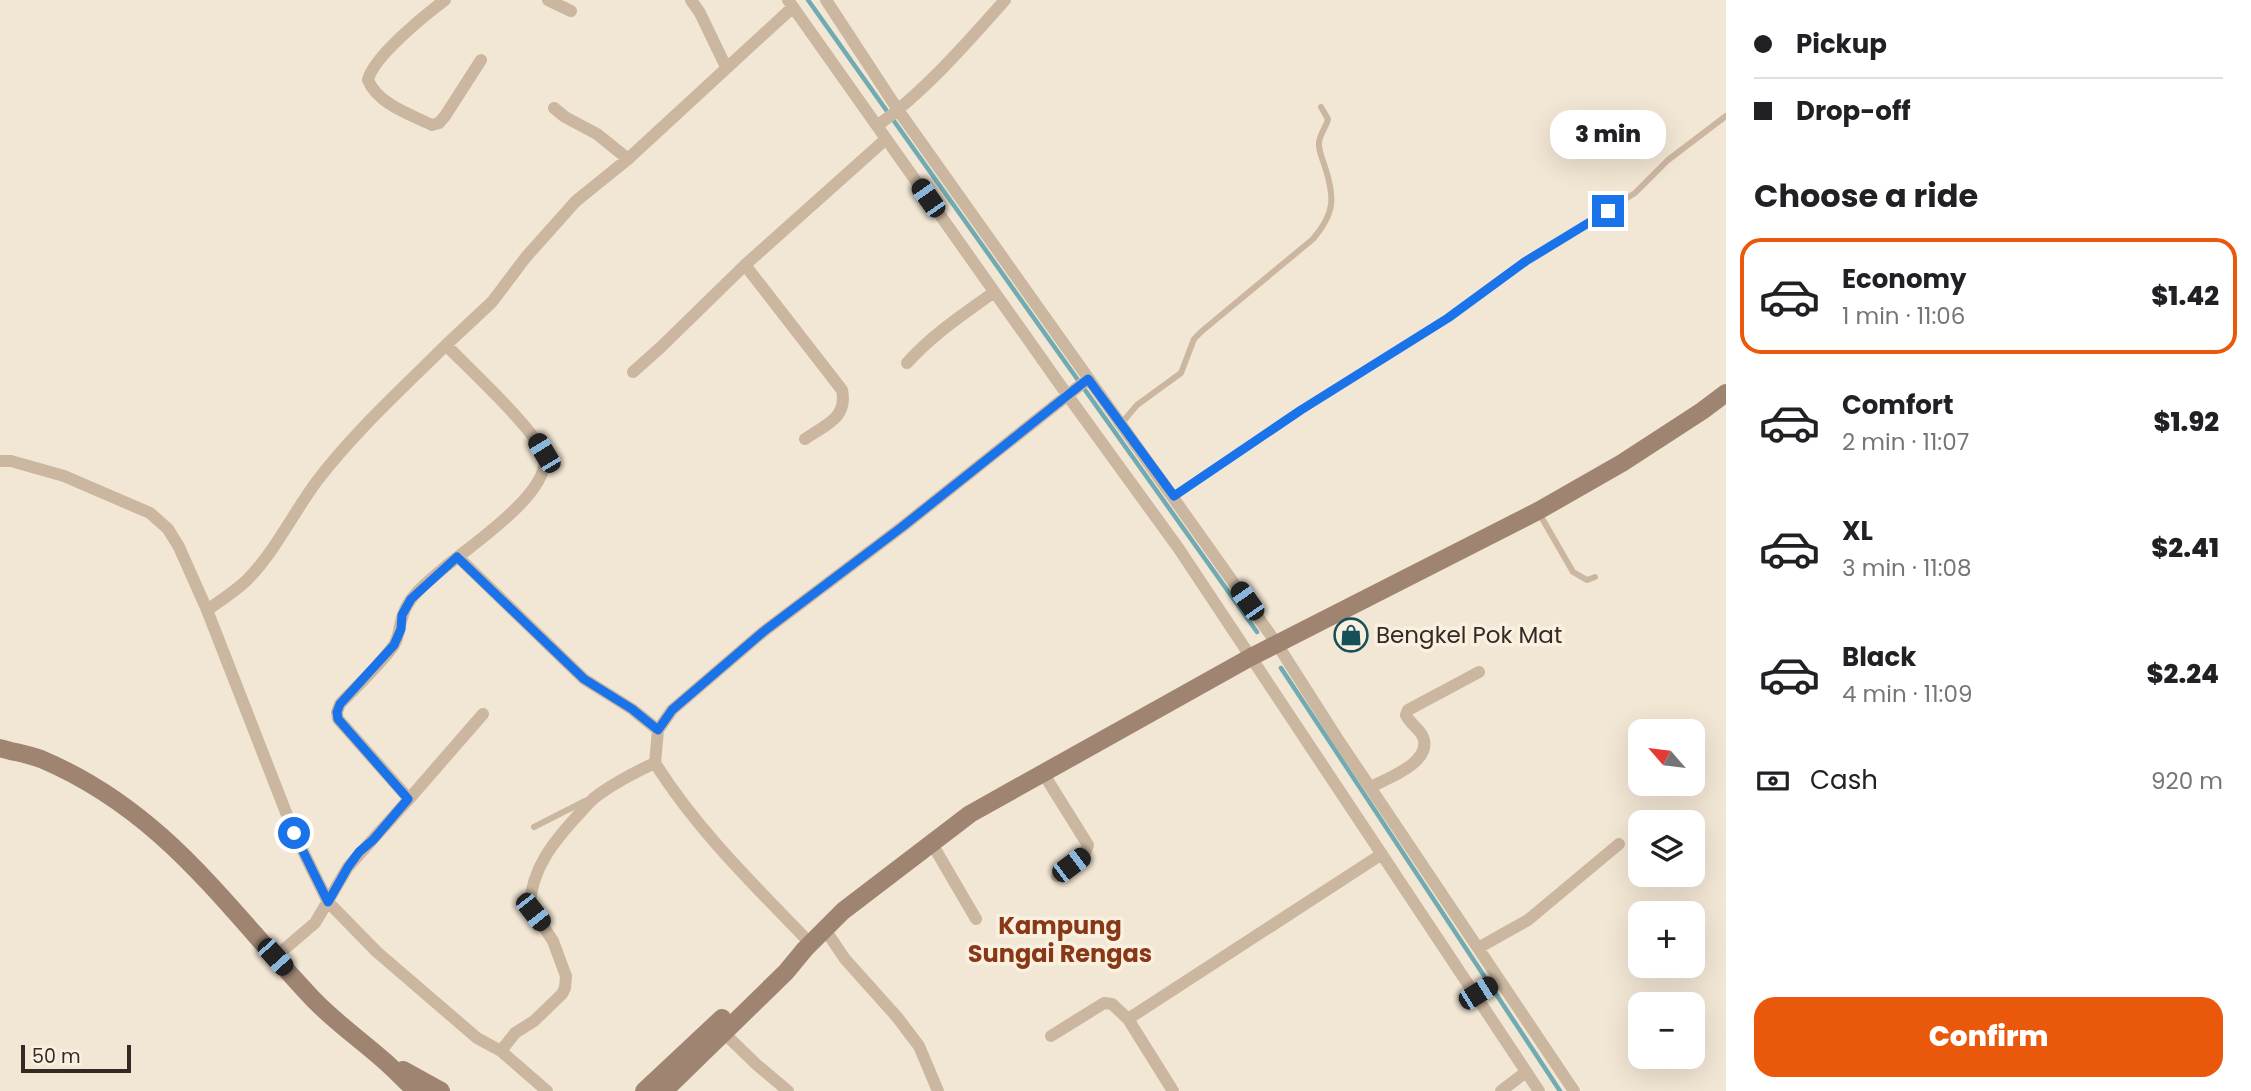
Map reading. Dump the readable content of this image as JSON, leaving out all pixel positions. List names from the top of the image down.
{
  "districts": ["Kampung Sungai Rengas"],
  "places": {
    "shop": ["Bengkel Pok Mat"]
  },
  "scale_bar": "50 m",
  "north": "top left",
  "page": {
    "banner": ["Pickup", "Drop-off"],
    "bubble": "3 min",
    "heading": "Choose a ride",
    "list": [
      {
        "name": "Economy",
        "note": "1 min · 11:06",
        "value": "$1.42"
      },
      {
        "name": "Comfort",
        "note": "2 min · 11:07",
        "value": "$1.92"
      },
      {
        "name": "XL",
        "note": "3 min · 11:08",
        "value": "$2.41"
      },
      {
        "name": "Black",
        "note": "4 min · 11:09",
        "value": "$2.24"
      }
    ],
    "map_buttons": ["+", "−"],
    "pay": ["Cash", "920 m"],
    "buttons": "Confirm",
    "scale": "50 m"
  }
}
